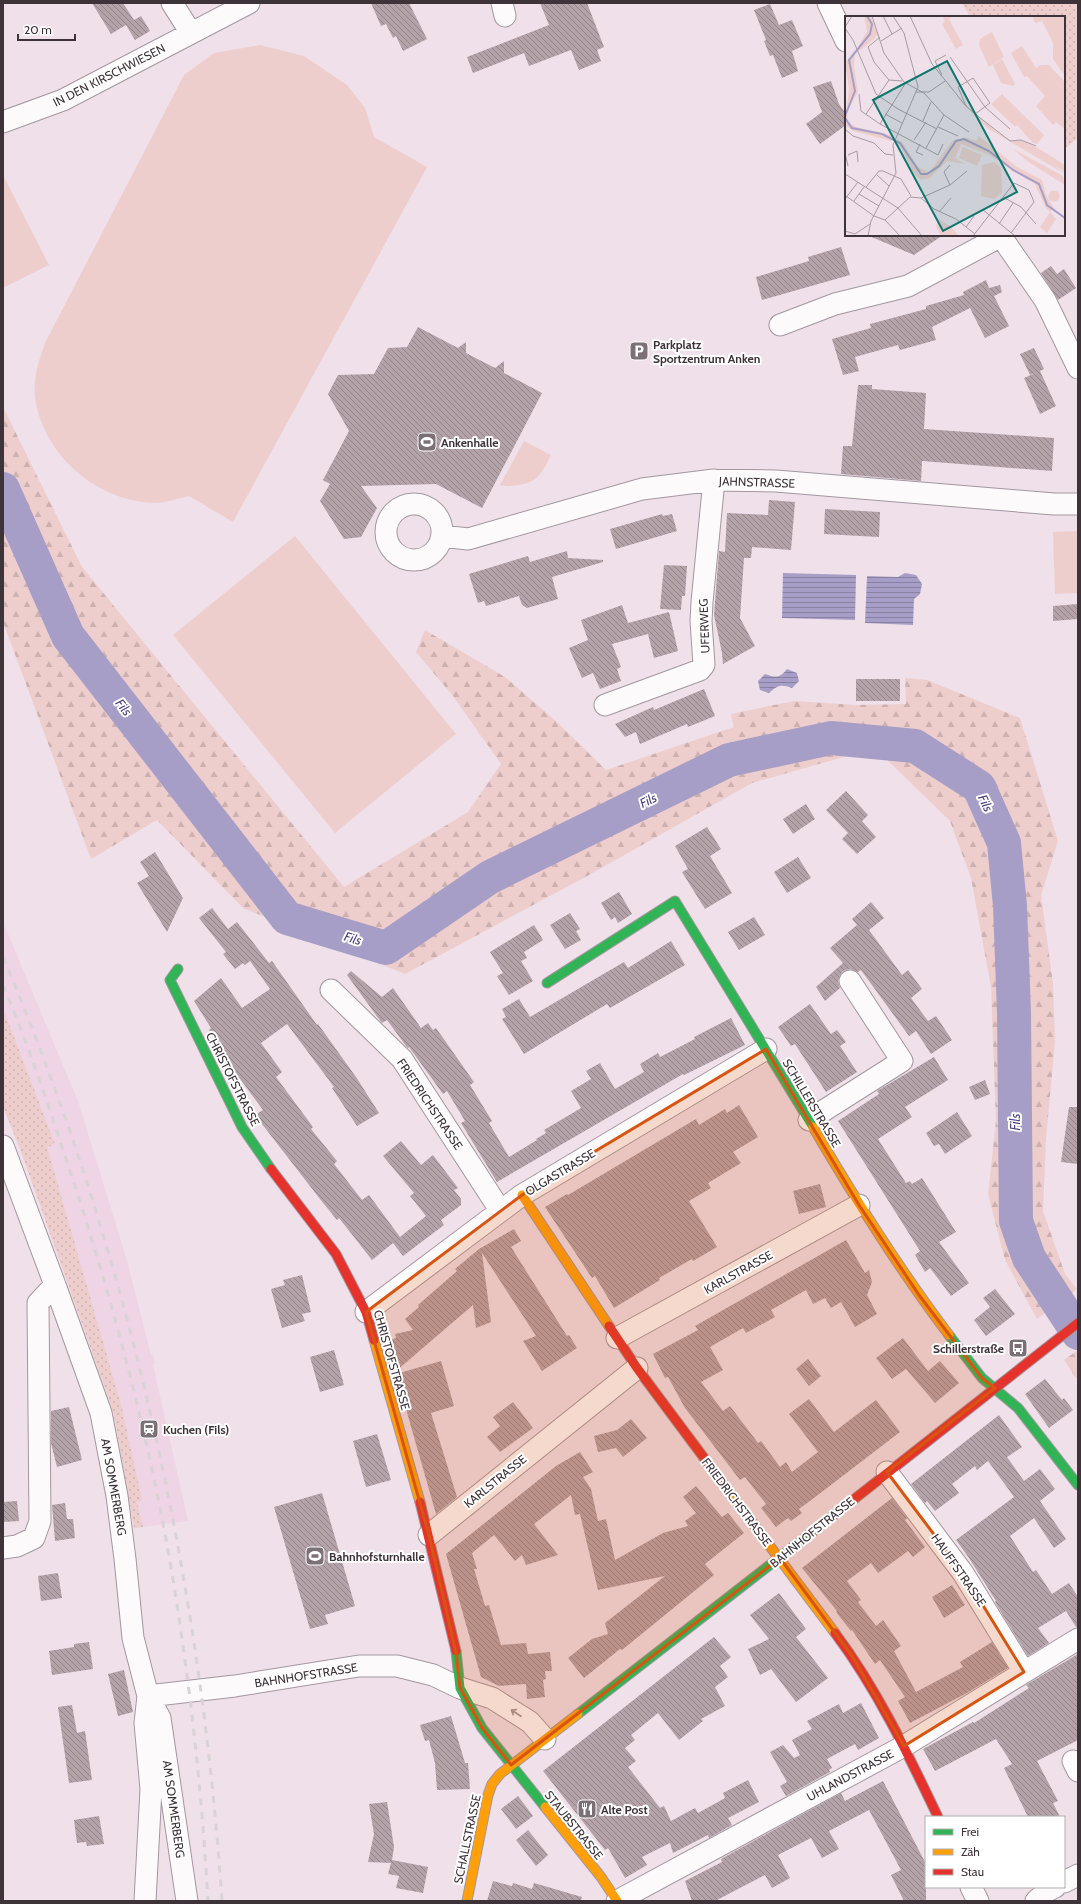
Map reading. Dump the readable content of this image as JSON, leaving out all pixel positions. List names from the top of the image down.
{
  "streets": {
    "street": [
      "IN DEN KIRSCHWIESEN",
      "JAHNSTRASSE",
      "UFERWEG",
      "CHRISTOFSTRASSE",
      "SCHILLERSTRASSE",
      "FRIEDRICHSTRASSE",
      "OLGASTRASSE",
      "KARLSTRASSE",
      "AM SOMMERBERG",
      "BAHNHOFSTRASSE",
      "HAUFFSTRASSE",
      "UHLANDSTRASSE",
      "STAUBSTRASSE",
      "SCHALLSTRASSE"
    ]
  },
  "crossings": [
    ["JAHNSTRASSE", "UFERWEG"],
    ["CHRISTOFSTRASSE", "OLGASTRASSE"],
    ["CHRISTOFSTRASSE", "KARLSTRASSE"],
    ["CHRISTOFSTRASSE", "BAHNHOFSTRASSE"],
    ["SCHILLERSTRASSE", "OLGASTRASSE"],
    ["SCHILLERSTRASSE", "KARLSTRASSE"],
    ["SCHILLERSTRASSE", "BAHNHOFSTRASSE"],
    ["FRIEDRICHSTRASSE", "OLGASTRASSE"],
    ["FRIEDRICHSTRASSE", "KARLSTRASSE"],
    ["FRIEDRICHSTRASSE", "BAHNHOFSTRASSE"],
    ["FRIEDRICHSTRASSE", "UHLANDSTRASSE"],
    ["AM SOMMERBERG", "BAHNHOFSTRASSE"],
    ["BAHNHOFSTRASSE", "HAUFFSTRASSE"],
    ["BAHNHOFSTRASSE", "STAUBSTRASSE"],
    ["BAHNHOFSTRASSE", "SCHALLSTRASSE"],
    ["HAUFFSTRASSE", "UHLANDSTRASSE"],
    ["UHLANDSTRASSE", "STAUBSTRASSE"],
    ["STAUBSTRASSE", "SCHALLSTRASSE"]
  ],
  "water": ["Fils"],
  "places": {
    "parking": ["Parkplatz Sportzentrum Anken"],
    "sports": ["Ankenhalle", "Bahnhofsturnhalle"],
    "bus stop": ["Schillerstraße"],
    "station": ["Kuchen (Fils)"],
    "restaurant": ["Alte Post"]
  },
  "legend": ["Frei", "Zäh", "Stau"],
  "scale_bar": "20 m"
}
